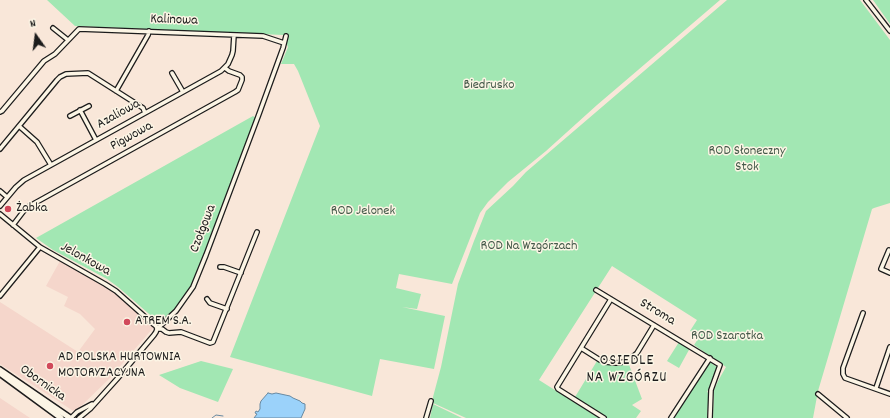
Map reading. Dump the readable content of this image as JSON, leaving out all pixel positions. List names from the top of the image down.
{
  "streets": {
    "main road": ["Obornicka"],
    "street": [
      "Kalinowa",
      "Azaliowa",
      "Pigwowa",
      "Czołgowa",
      "Jelonkowa",
      "Stroma"
    ]
  },
  "crossings": [
    ["Kalinowa", "Czołgowa"],
    ["Azaliowa", "Pigwowa"],
    ["Pigwowa", "Jelonkowa"],
    ["Czołgowa", "Jelonkowa"],
    ["Czołgowa", "Obornicka"]
  ],
  "districts": ["OSIEDLE NA WZGÓRZU"],
  "parks": [
    "Biedrusko",
    "ROD Słoneczny Stok",
    "ROD Jelonek",
    "ROD Na Wzgórzach",
    "ROD Szarotka"
  ],
  "places": ["Żabka", "ATREM S.A.", "AD POLSKA HURTOWNIA MOTORYZACYJNA"],
  "north": "top"
}
